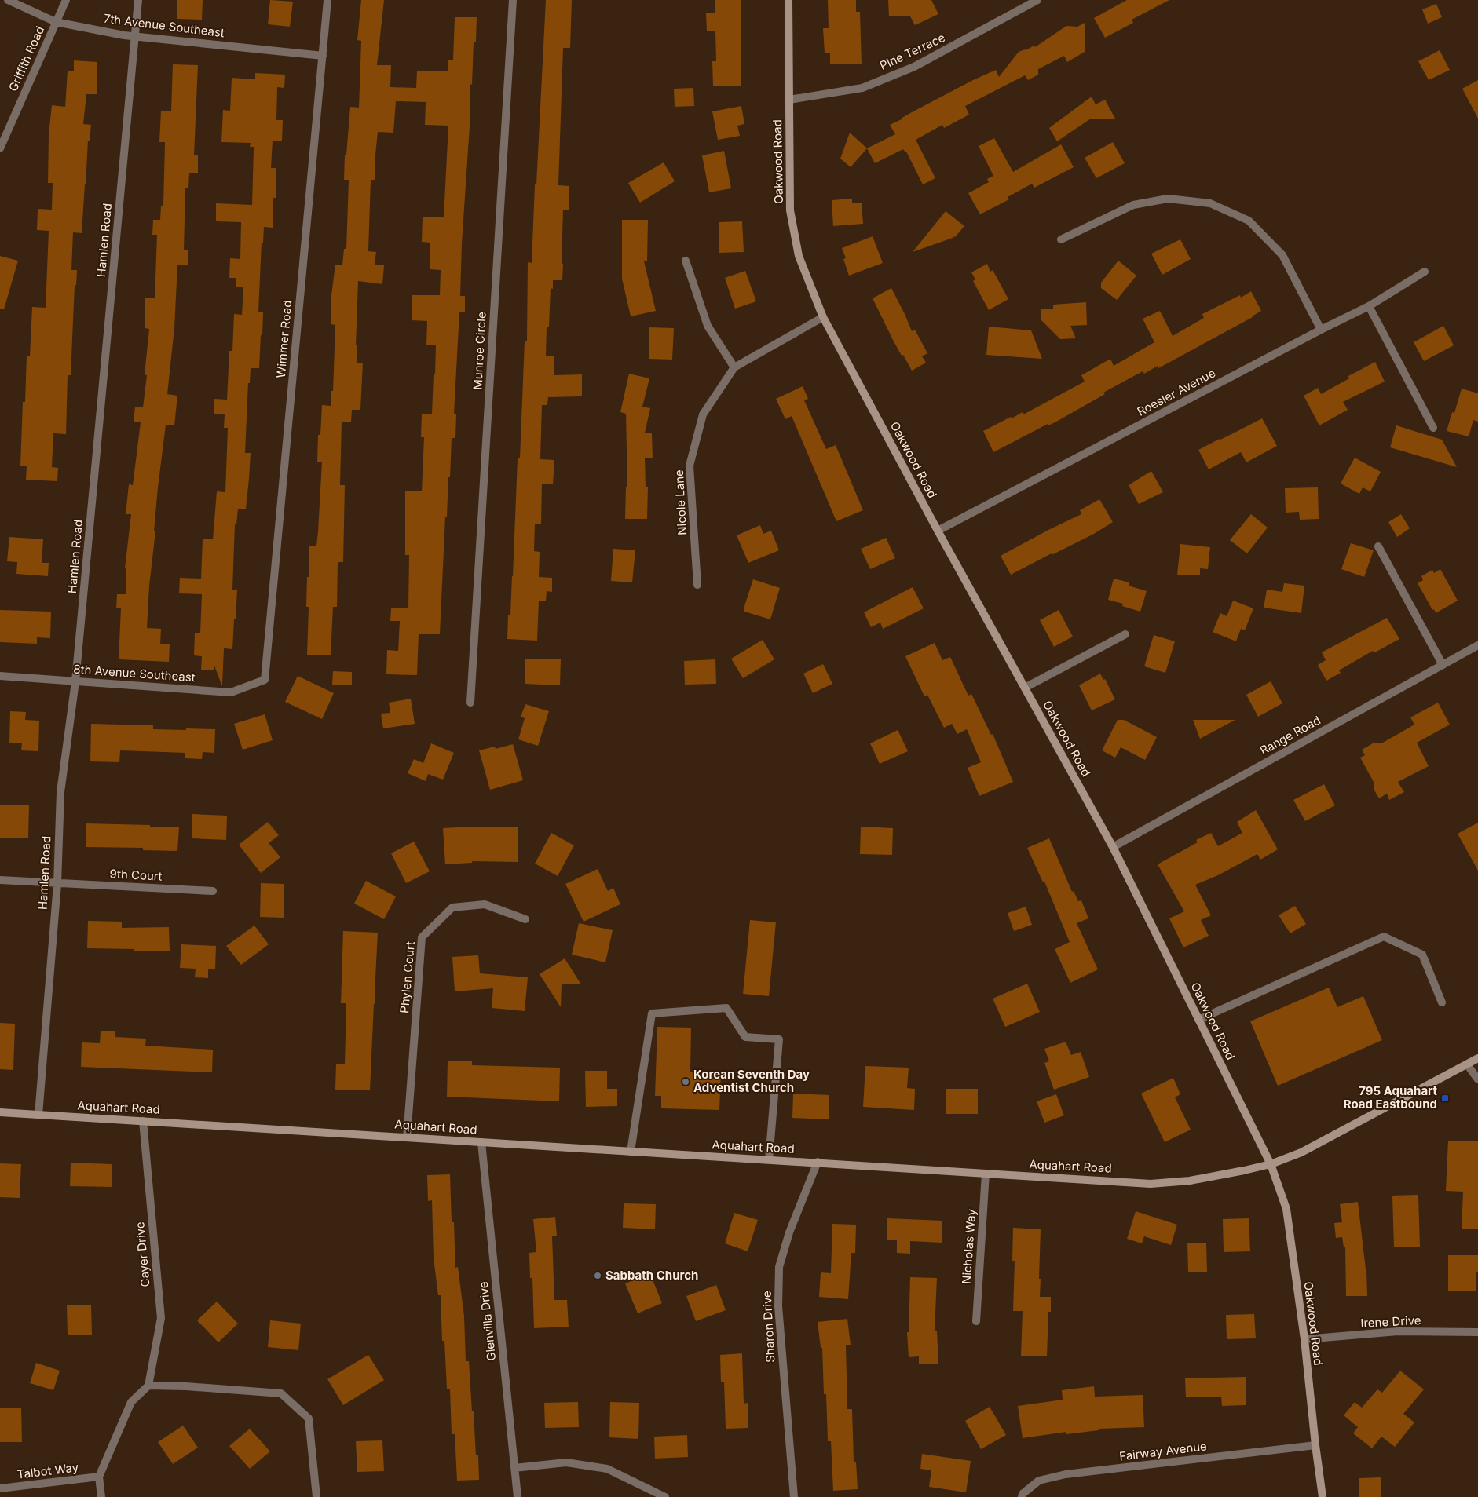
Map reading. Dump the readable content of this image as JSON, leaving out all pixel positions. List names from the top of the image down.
{
  "streets": {
    "street": [
      "7th Avenue Southeast",
      "Pine Terrace",
      "Griffith Road",
      "Oakwood Road",
      "Hamlen Road",
      "Wimmer Road",
      "Munroe Circle",
      "Roesler Avenue",
      "Nicole Lane",
      "8th Avenue Southeast",
      "Range Road",
      "9th Court",
      "Phylen Court",
      "Aquahart Road",
      "Nicholas Way",
      "Cayer Drive",
      "Glenvilla Drive",
      "Irene Drive",
      "Sharon Drive",
      "Fairway Avenue",
      "Talbot Way"
    ]
  },
  "crossings": [
    ["7th Avenue Southeast", "Griffith Road"],
    ["7th Avenue Southeast", "Hamlen Road"],
    ["7th Avenue Southeast", "Wimmer Road"],
    ["Pine Terrace", "Oakwood Road"],
    ["Oakwood Road", "Roesler Avenue"],
    ["Oakwood Road", "Nicole Lane"],
    ["Oakwood Road", "Range Road"],
    ["Oakwood Road", "Aquahart Road"],
    ["Oakwood Road", "Irene Drive"],
    ["Oakwood Road", "Fairway Avenue"],
    ["Hamlen Road", "8th Avenue Southeast"],
    ["Hamlen Road", "9th Court"],
    ["Hamlen Road", "Aquahart Road"],
    ["Wimmer Road", "8th Avenue Southeast"],
    ["Phylen Court", "Aquahart Road"],
    ["Aquahart Road", "Nicholas Way"],
    ["Aquahart Road", "Cayer Drive"],
    ["Aquahart Road", "Glenvilla Drive"],
    ["Aquahart Road", "Sharon Drive"]
  ],
  "places": {
    "other": ["Korean Seventh Day Adventist Church", "Sabbath Church"],
    "transit": ["795 Aquahart Road Eastbound"]
  }
}
